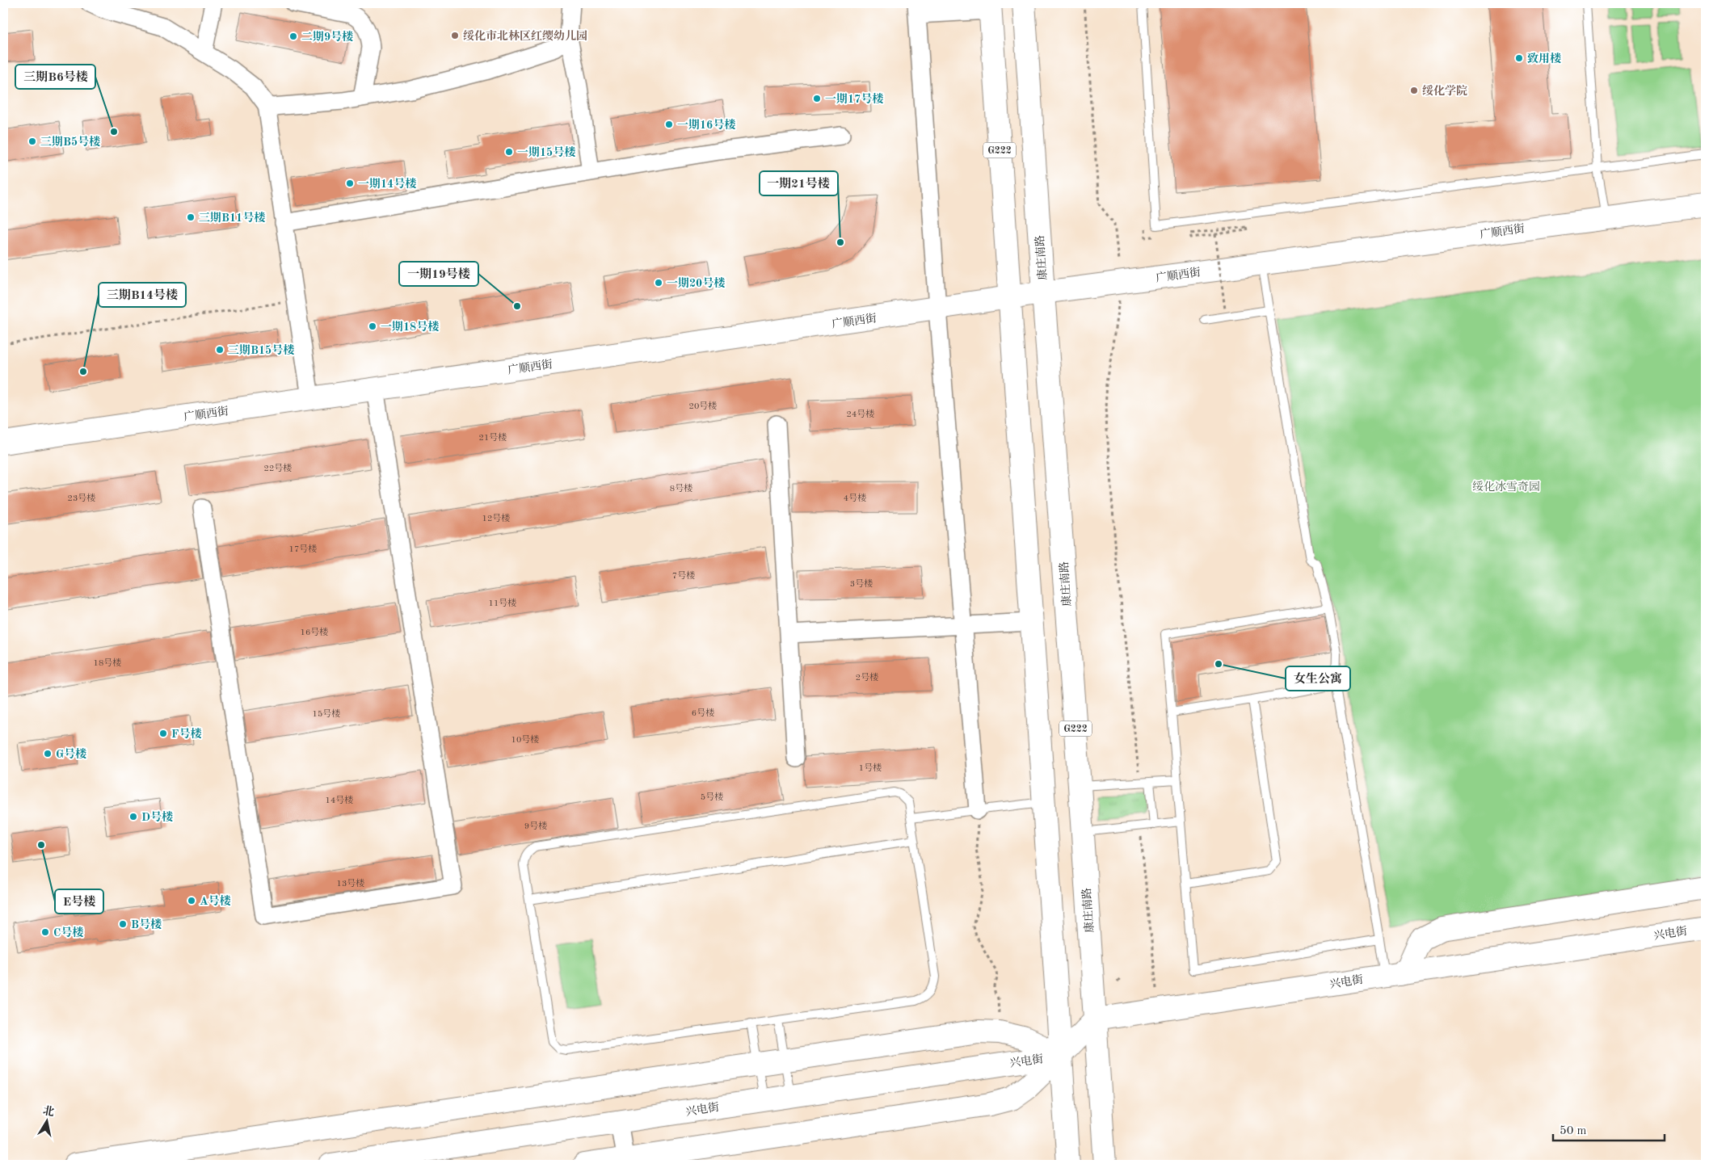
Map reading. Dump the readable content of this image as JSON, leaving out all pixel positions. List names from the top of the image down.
{
  "streets": {
    "main road": [
      "G222",
      "广顺西街",
      "康庄南路",
      "兴电街"
    ]
  },
  "crossings": [
    ["G222", "广顺西街"],
    ["G222", "兴电街"],
    ["广顺西街", "康庄南路"],
    ["康庄南路", "兴电街"]
  ],
  "parks": ["绥化冰雪奇园"],
  "places": [
    "绥化市北林区红缨幼儿园",
    "二期9号楼",
    "致用楼",
    "绥化学院",
    "一期17号楼",
    "一期16号楼",
    "三期B6号楼",
    "三期B5号楼",
    "一期15号楼",
    "一期14号楼",
    "三期B11号楼",
    "一期21号楼",
    "一期20号楼",
    "一期19号楼",
    "一期18号楼",
    "三期B15号楼",
    "三期B14号楼",
    "女生公寓",
    "F号楼",
    "G号楼",
    "D号楼",
    "E号楼",
    "A号楼",
    "B号楼",
    "C号楼"
  ],
  "house_numbers": [
    "20号楼",
    "24号楼",
    "21号楼",
    "22号楼",
    "8号楼",
    "23号楼",
    "4号楼",
    "12号楼",
    "17号楼",
    "7号楼",
    "3号楼",
    "11号楼",
    "16号楼",
    "18号楼",
    "2号楼",
    "6号楼",
    "15号楼",
    "10号楼",
    "1号楼",
    "5号楼",
    "14号楼",
    "9号楼",
    "13号楼"
  ],
  "scale_bar": "50 m",
  "north": "top"
}
